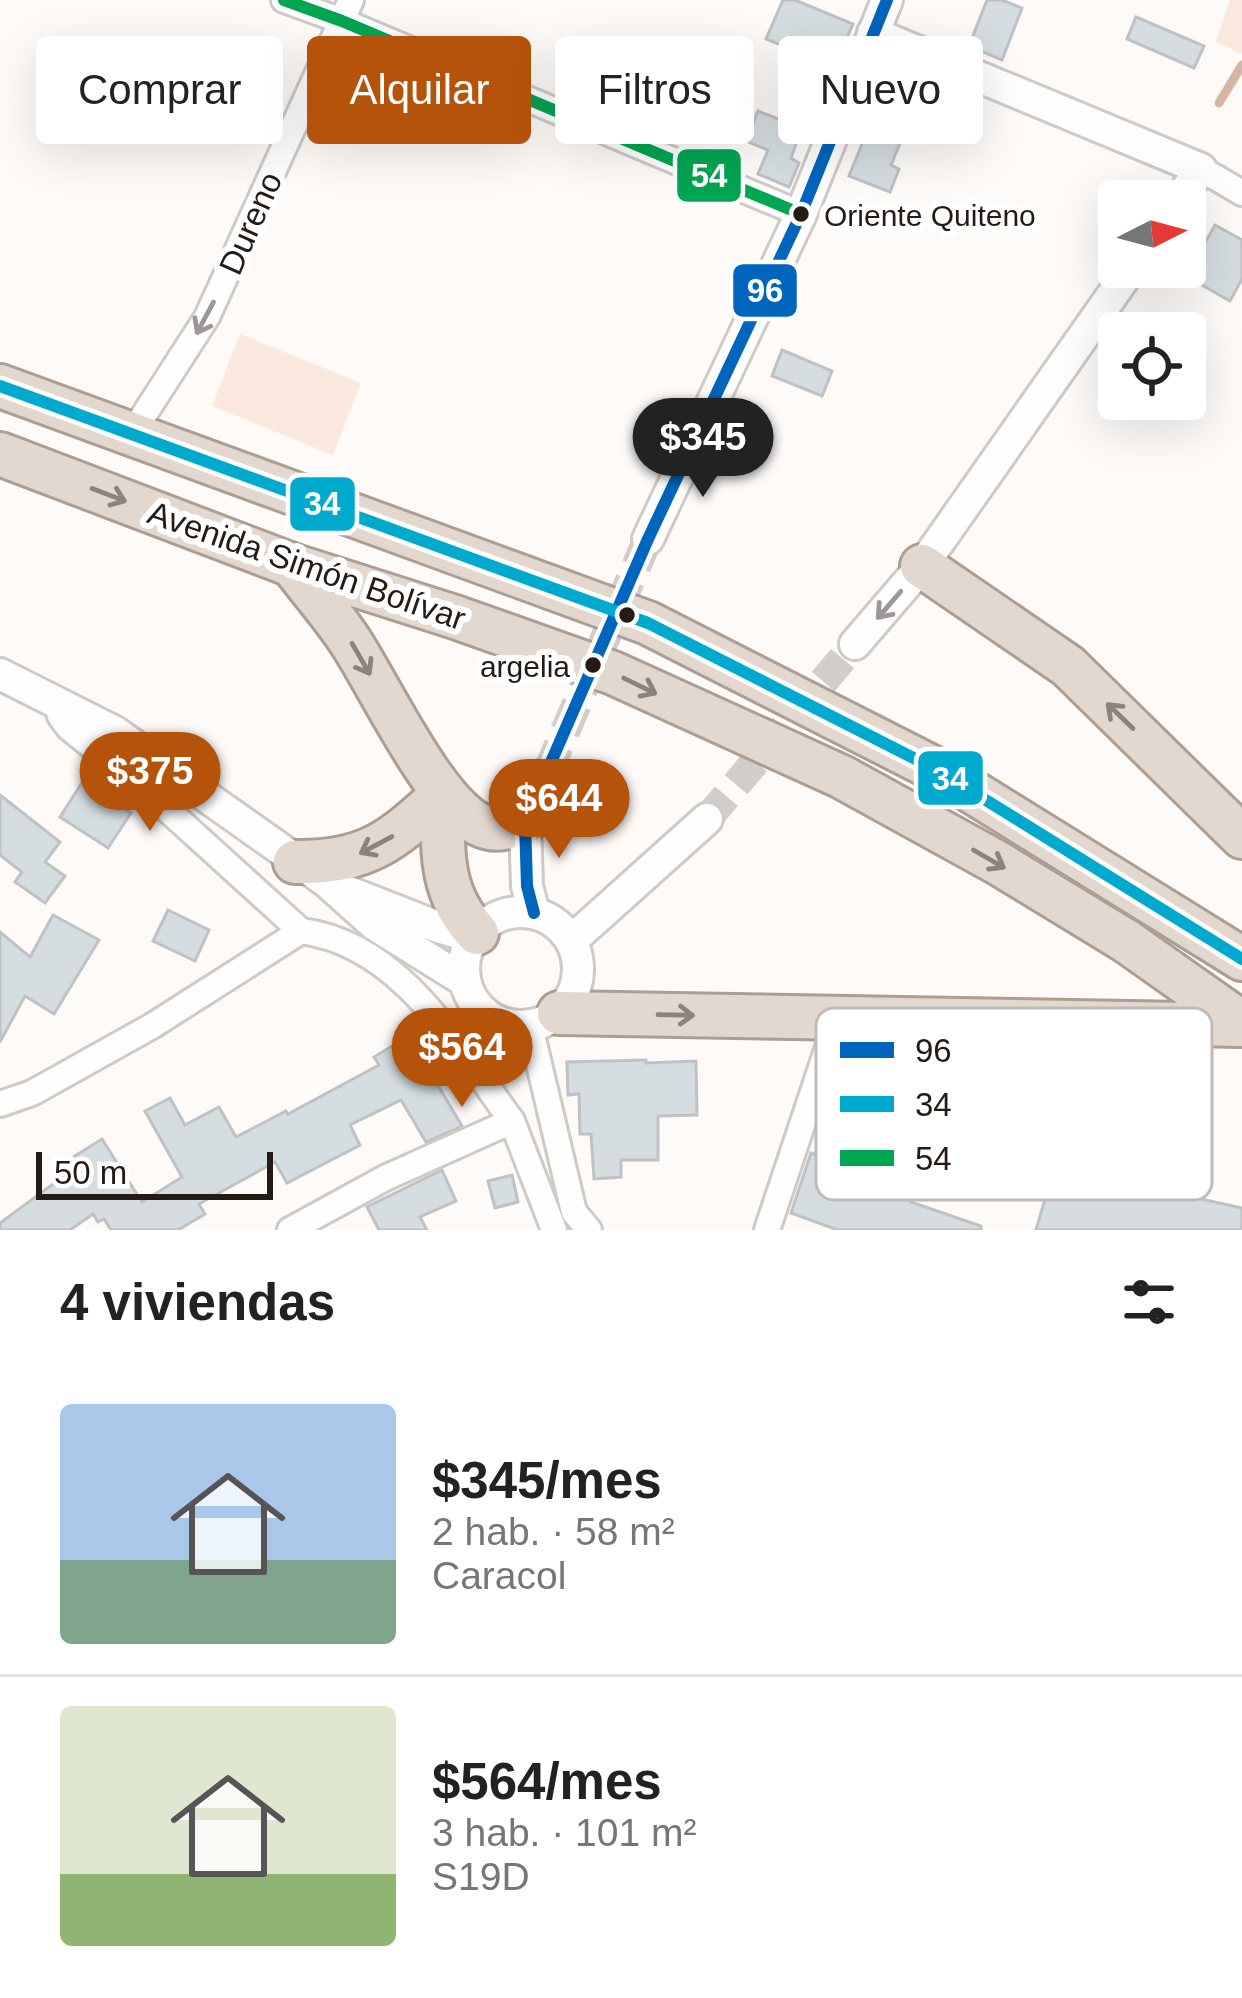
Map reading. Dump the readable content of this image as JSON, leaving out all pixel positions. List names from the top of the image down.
{
  "streets": {
    "highway": ["Avenida Simón Bolívar"],
    "street": ["Dureno"]
  },
  "crossings": [
    ["Dureno", "Avenida Simón Bolívar"]
  ],
  "one_way": ["Dureno"],
  "places": ["Oriente Quiteno", "argelia"],
  "lines": ["transit line 96", "transit line 54", "transit line 34"],
  "legend": ["96", "34", "54"],
  "scale_bar": "50 m",
  "north": "right",
  "page": {
    "chip": [
      "Comprar",
      "Alquilar",
      "Filtros",
      "Nuevo"
    ],
    "price": [
      "$345",
      "$375",
      "$644",
      "$564"
    ],
    "scale": "50 m",
    "heading": "4 viviendas",
    "list": [
      {
        "name": "$345/mes",
        "note": "2 hab. · 58 m² · Caracol"
      },
      {
        "name": "$564/mes",
        "note": "3 hab. · 101 m² · S19D"
      }
    ]
  }
}
